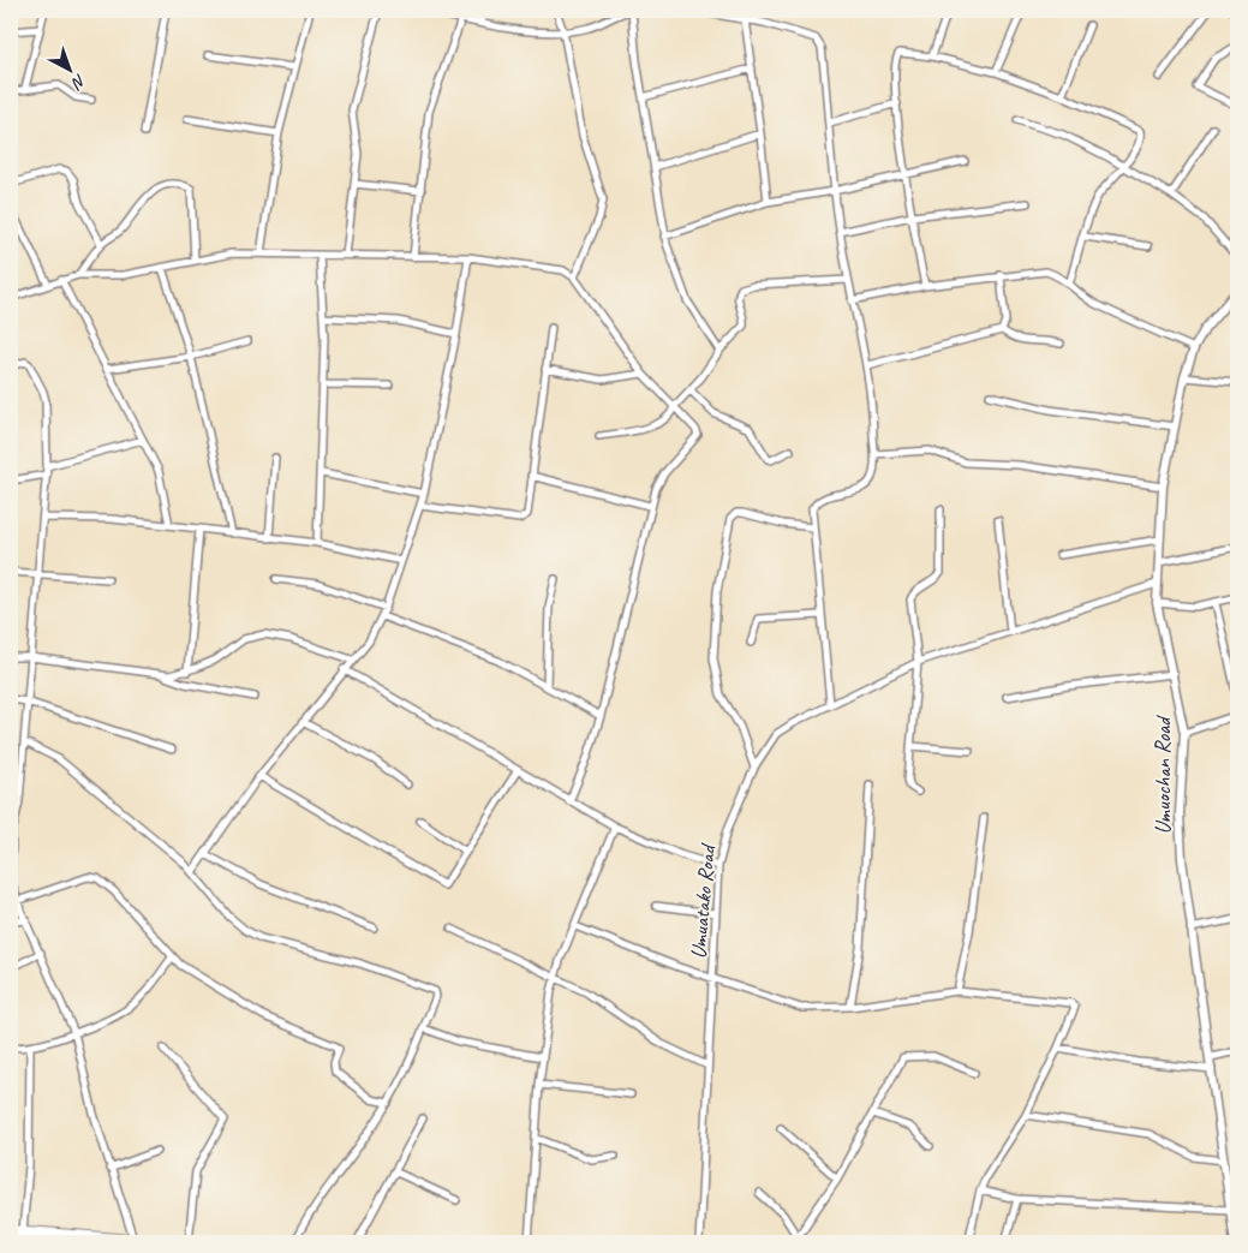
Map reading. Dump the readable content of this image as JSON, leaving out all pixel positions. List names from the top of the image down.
{
  "streets": {
    "street": ["Umuochan Road", "Umuatako Road"]
  },
  "crossings": [
    ["Umuochan Road", "Umuatako Road"]
  ],
  "north": "bottom right"
}
